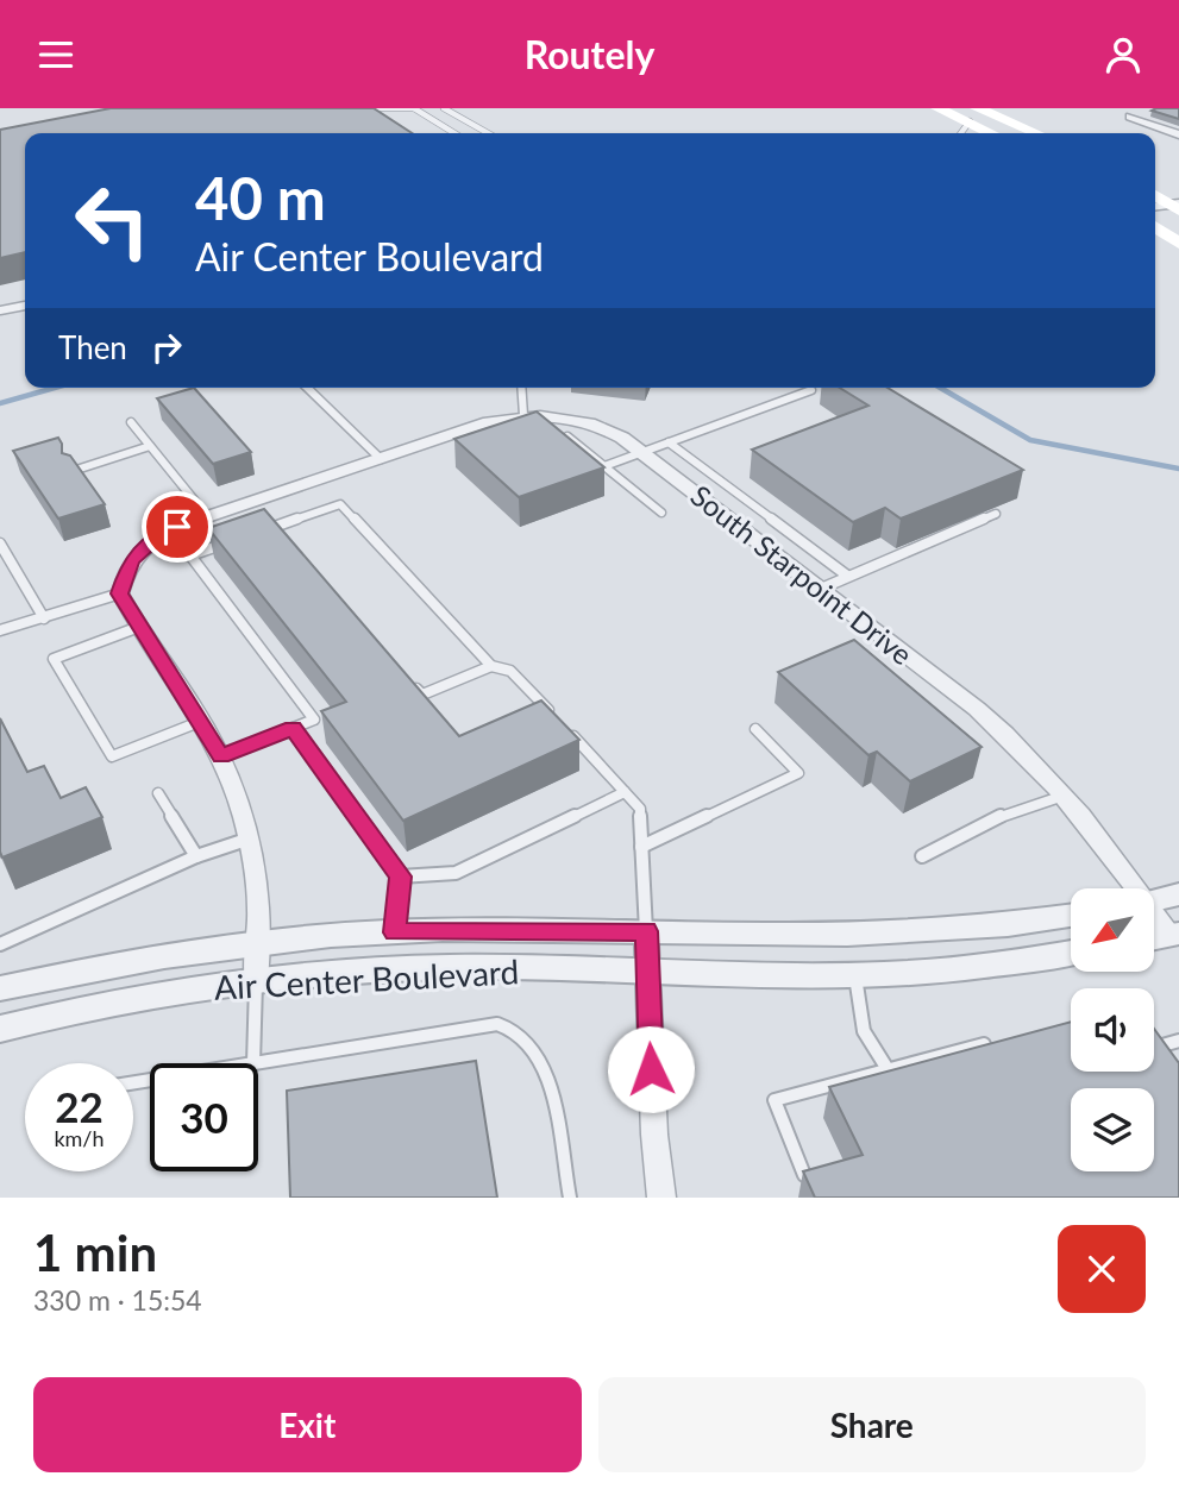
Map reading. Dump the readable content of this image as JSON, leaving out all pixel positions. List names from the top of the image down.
{
  "streets": {
    "street": ["South Starpoint Drive", "Air Center Boulevard"]
  },
  "north": "bottom left",
  "page": {
    "header": "Routely",
    "turn": ["40 m", "Air Center Boulevard"],
    "then": "Then",
    "speed": "22 km/h",
    "limit": "30",
    "heading": ["1 min", "330 m · 15:54"],
    "buttons": ["Exit", "Share"]
  }
}
